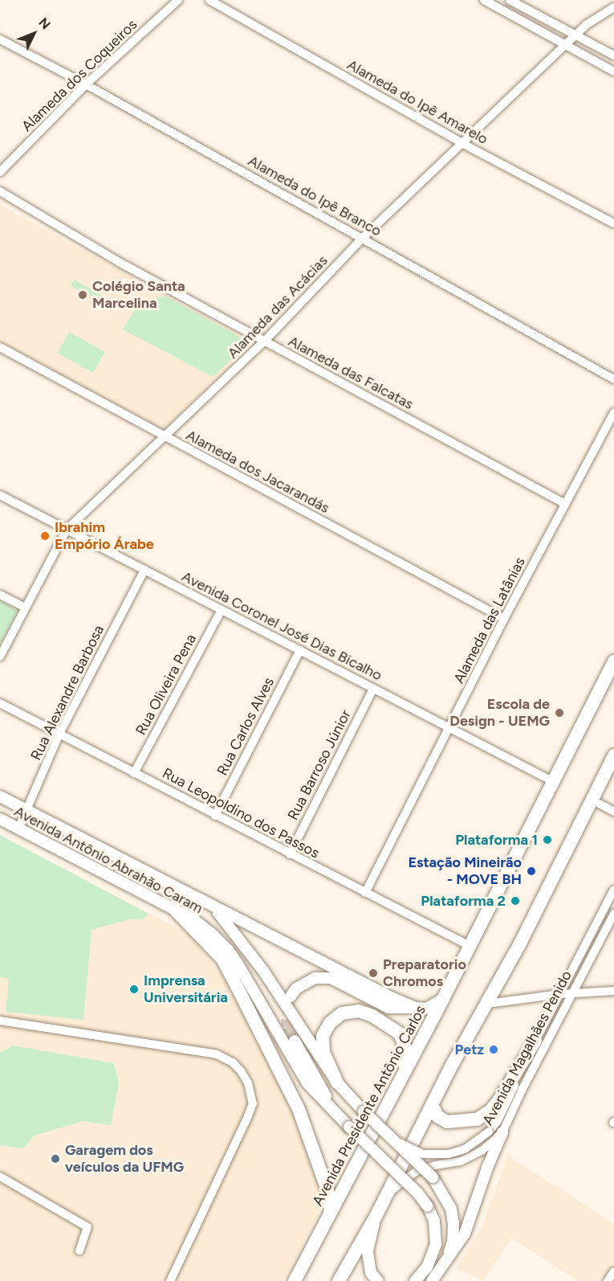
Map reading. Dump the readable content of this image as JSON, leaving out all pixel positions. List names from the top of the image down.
{
  "streets": {
    "highway": ["Avenida Presidente Antônio Carlos"],
    "main road": ["Avenida Antônio Abrahão Caram"],
    "street": [
      "Alameda dos Coqueiros",
      "Alameda do Ipê Amarelo",
      "Alameda do Ipê Branco",
      "Alameda das Acácias",
      "Alameda das Falcatas",
      "Alameda dos Jacarandás",
      "Alameda das Latânias",
      "Avenida Coronel José Dias Bicalho",
      "Rua Oliveira Pena",
      "Rua Alexandre Barbosa",
      "Rua Carlos Alves",
      "Rua Barroso Júnior",
      "Rua Leopoldino dos Passos",
      "Avenida Magalhães Penido"
    ]
  },
  "crossings": [
    ["Alameda dos Coqueiros", "Alameda do Ipê Branco"],
    ["Alameda do Ipê Amarelo", "Alameda das Acácias"],
    ["Alameda do Ipê Branco", "Alameda das Acácias"],
    ["Alameda das Acácias", "Alameda das Falcatas"],
    ["Alameda das Acácias", "Alameda dos Jacarandás"],
    ["Alameda das Acácias", "Avenida Coronel José Dias Bicalho"],
    ["Alameda das Falcatas", "Alameda das Latânias"],
    ["Alameda dos Jacarandás", "Alameda das Latânias"],
    ["Alameda das Latânias", "Avenida Coronel José Dias Bicalho"],
    ["Alameda das Latânias", "Rua Leopoldino dos Passos"],
    ["Avenida Coronel José Dias Bicalho", "Rua Oliveira Pena"],
    ["Avenida Coronel José Dias Bicalho", "Rua Alexandre Barbosa"],
    ["Avenida Coronel José Dias Bicalho", "Rua Carlos Alves"],
    ["Avenida Coronel José Dias Bicalho", "Rua Barroso Júnior"],
    ["Avenida Coronel José Dias Bicalho", "Avenida Presidente Antônio Carlos"],
    ["Rua Oliveira Pena", "Rua Leopoldino dos Passos"],
    ["Rua Alexandre Barbosa", "Rua Leopoldino dos Passos"],
    ["Rua Alexandre Barbosa", "Avenida Antônio Abrahão Caram"],
    ["Rua Carlos Alves", "Rua Leopoldino dos Passos"],
    ["Rua Barroso Júnior", "Rua Leopoldino dos Passos"],
    ["Rua Leopoldino dos Passos", "Avenida Presidente Antônio Carlos"],
    ["Avenida Antônio Abrahão Caram", "Avenida Magalhães Penido"]
  ],
  "places": [
    "Colégio Santa Marcelina",
    "Ibrahim Empório Árabe",
    "Escola de Design - UEMG",
    "Plataforma 1",
    "Estação Mineirão - MOVE BH",
    "Plataforma 2",
    "Preparatorio Chromos",
    "Imprensa Universitária",
    "Petz",
    "Garagem dos veículos da UFMG"
  ],
  "north": "top right"
}
